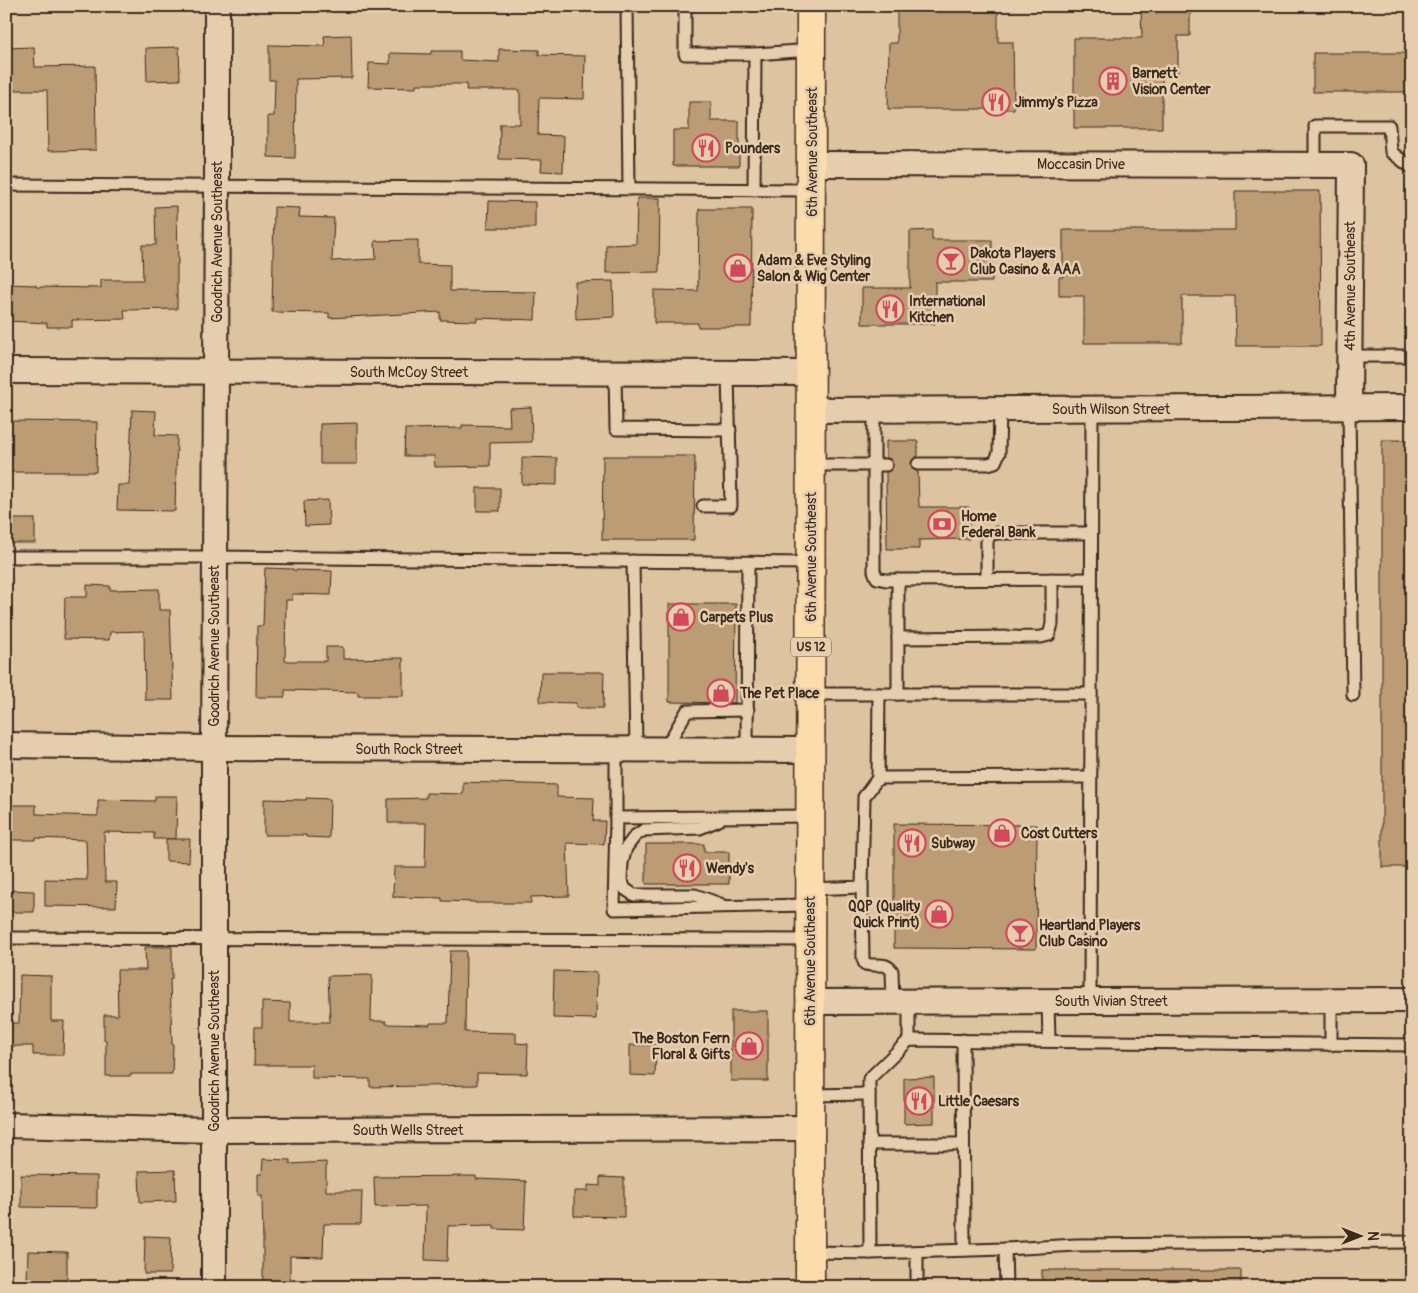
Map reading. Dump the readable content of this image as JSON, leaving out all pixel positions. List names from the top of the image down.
{
  "streets": {
    "highway": ["6th Avenue Southeast", "US 12"],
    "street": [
      "Moccasin Drive",
      "Goodrich Avenue Southeast",
      "4th Avenue Southeast",
      "South McCoy Street",
      "South Wilson Street",
      "South Rock Street",
      "South Vivian Street",
      "South Wells Street"
    ]
  },
  "crossings": [
    ["6th Avenue Southeast", "Moccasin Drive"],
    ["6th Avenue Southeast", "South McCoy Street"],
    ["6th Avenue Southeast", "South Wilson Street"],
    ["6th Avenue Southeast", "South Rock Street"],
    ["6th Avenue Southeast", "South Vivian Street"],
    ["6th Avenue Southeast", "South Wells Street"],
    ["Moccasin Drive", "4th Avenue Southeast"],
    ["Goodrich Avenue Southeast", "South McCoy Street"],
    ["Goodrich Avenue Southeast", "South Rock Street"],
    ["Goodrich Avenue Southeast", "South Wells Street"],
    ["4th Avenue Southeast", "South Wilson Street"]
  ],
  "places": {
    "building": ["Barnett Vision Center"],
    "restaurant": [
      "Jimmy's Pizza",
      "Pounders",
      "International Kitchen",
      "Subway",
      "Wendy's",
      "Little Caesars"
    ],
    "bar": ["Dakota Players Club Casino & AAA", "Heartland Players Club Casino"],
    "shop": [
      "Adam & Eve Styling Salon & Wig Center",
      "Carpets Plus",
      "The Pet Place",
      "Cost Cutters",
      "QQP (Quality Quick Print)",
      "The Boston Fern Floral & Gifts"
    ],
    "bank": ["Home Federal Bank"]
  },
  "north": "right"
}
